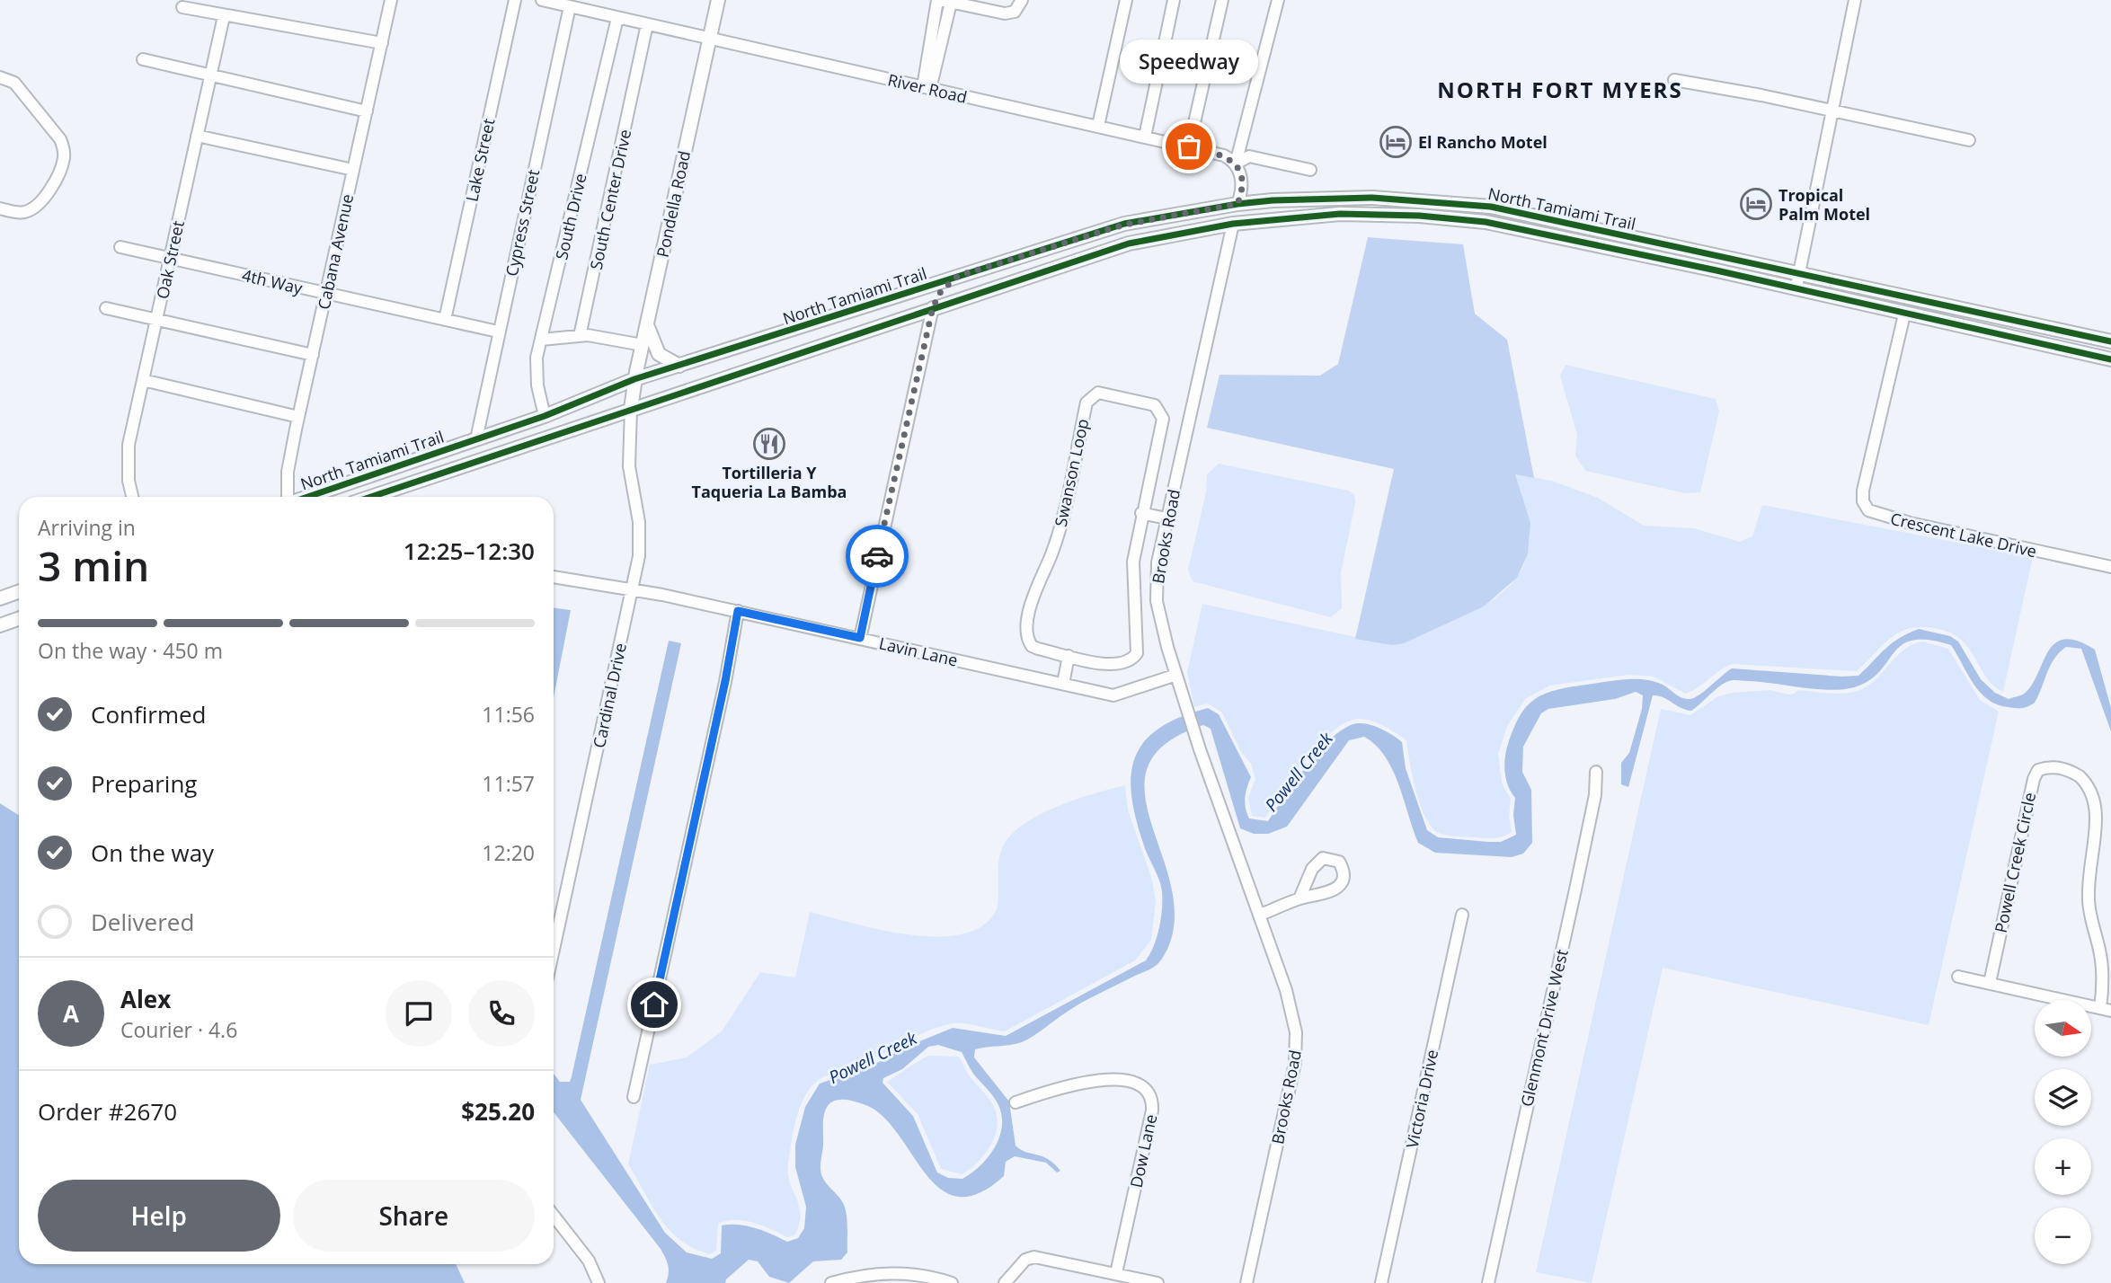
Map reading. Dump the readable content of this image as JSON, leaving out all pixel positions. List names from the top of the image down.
{
  "streets": {
    "main road": ["Pondella Road", "North Tamiami Trail"],
    "street": [
      "River Road",
      "Lake Street",
      "South Center Drive",
      "South Drive",
      "Cypress Street",
      "Cabana Avenue",
      "Oak Street",
      "4th Way",
      "Swanson Loop",
      "Crescent Lake Drive",
      "Brooks Road",
      "Lavin Lane",
      "Cardinal Drive",
      "Powell Creek Circle",
      "Glenmont Drive West",
      "Victoria Drive",
      "Dow Lane"
    ]
  },
  "crossings": [
    ["River Road", "South Center Drive"],
    ["River Road", "Pondella Road"],
    ["River Road", "South Drive"],
    ["River Road", "Cypress Street"],
    ["Lake Street", "4th Way"],
    ["Pondella Road", "North Tamiami Trail"],
    ["Pondella Road", "Cardinal Drive"],
    ["North Tamiami Trail", "South Drive"],
    ["North Tamiami Trail", "Cypress Street"],
    ["North Tamiami Trail", "Crescent Lake Drive"],
    ["North Tamiami Trail", "Brooks Road"],
    ["North Tamiami Trail", "Cardinal Drive"],
    ["Cypress Street", "4th Way"],
    ["Cabana Avenue", "4th Way"],
    ["Oak Street", "4th Way"],
    ["Brooks Road", "Lavin Lane"],
    ["Lavin Lane", "Cardinal Drive"]
  ],
  "districts": ["NORTH FORT MYERS"],
  "water": ["Powell Creek"],
  "places": {
    "hotel": ["El Rancho Motel", "Tropical Palm Motel"],
    "other": ["Speedway"],
    "restaurant": ["Tortilleria Y Taqueria La Bamba"]
  },
  "north": "right",
  "page": {
    "bubble": "Speedway",
    "heading": ["3 min", "Arriving in", "12:25–12:30"],
    "panel": [
      "Alex",
      "Courier · 4.6",
      "Order #2670",
      "$25.20"
    ],
    "bar": "On the way · 450 m",
    "list": [
      ["Confirmed", "11:56"],
      ["Preparing", "11:57"],
      ["On the way", "12:20"],
      "Delivered"
    ],
    "round": "A",
    "map_buttons": ["+", "−"],
    "buttons": ["Help", "Share"]
  }
}
